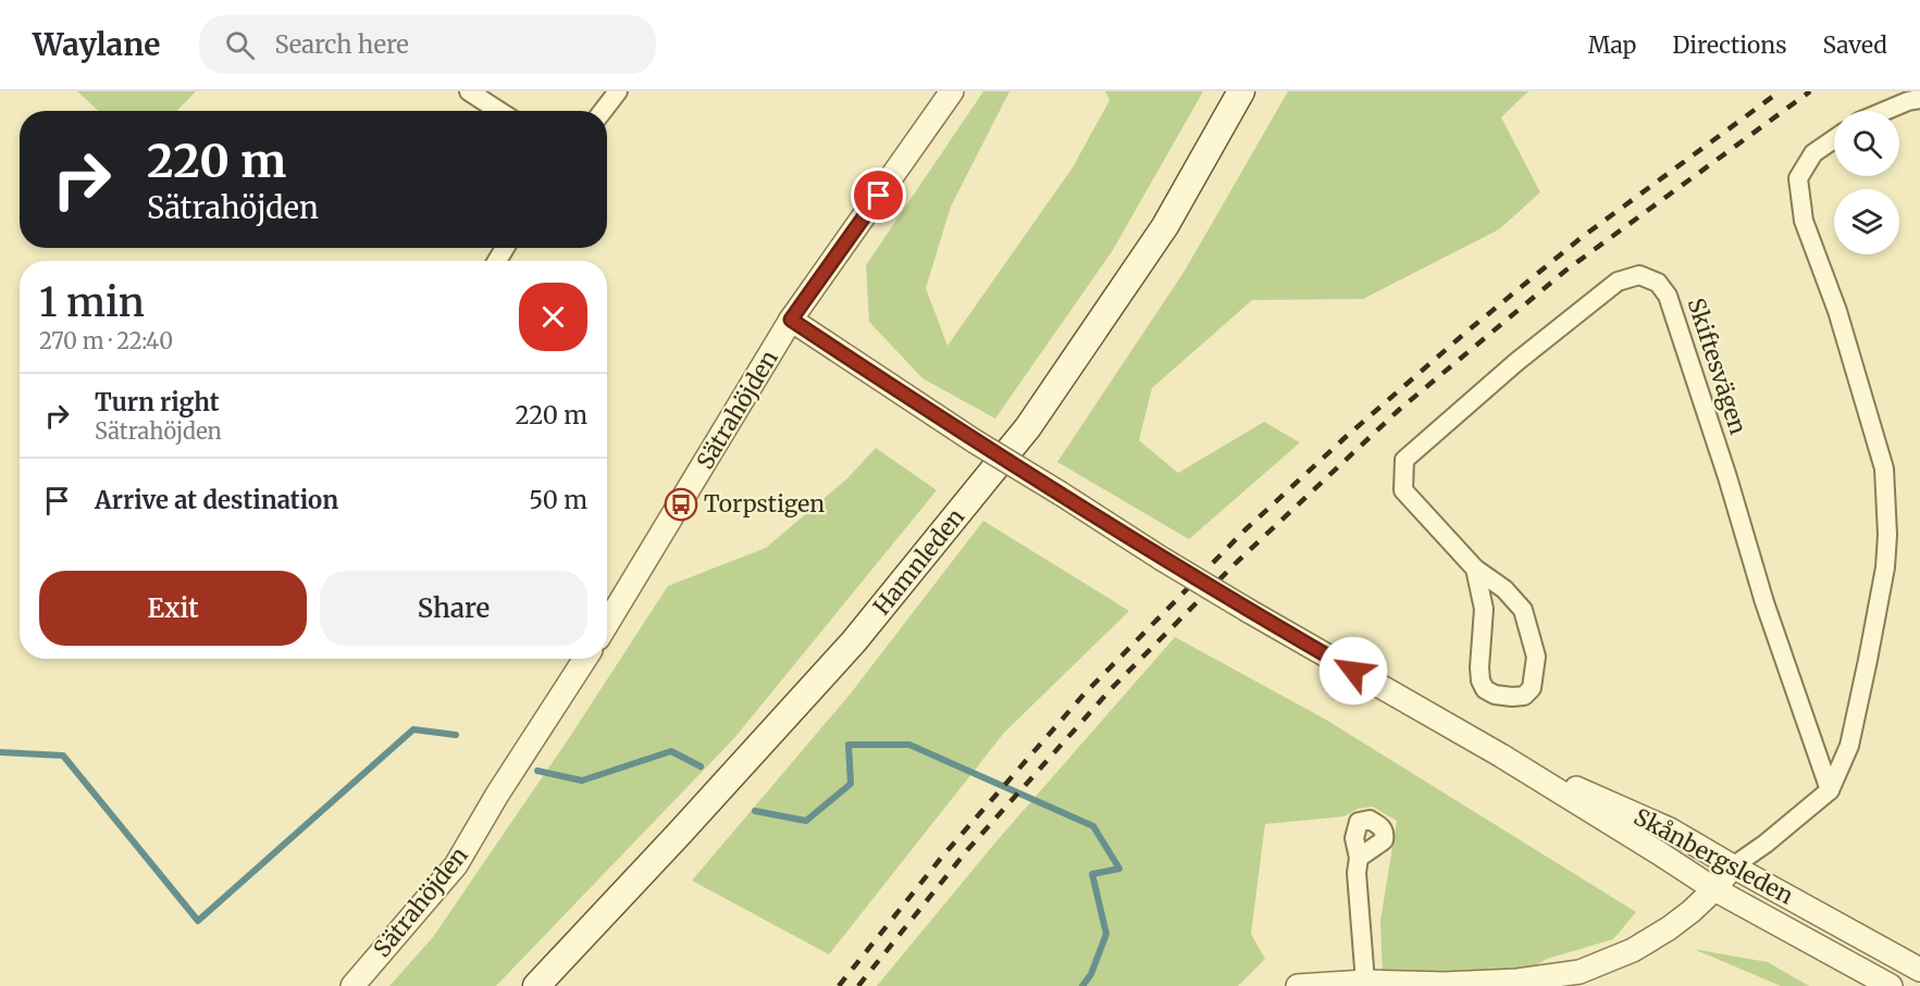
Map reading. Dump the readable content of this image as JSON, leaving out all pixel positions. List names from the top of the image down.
{
  "streets": {
    "main road": ["Hamnleden"],
    "street": ["Skiftesvägen", "Sätrahöjden", "Skånbergsleden"]
  },
  "crossings": [
    ["Sätrahöjden", "Skånbergsleden"]
  ],
  "places": {
    "bus stop": ["Torpstigen"]
  },
  "page": {
    "header": "Waylane",
    "search": "Search here",
    "nav": ["Map", "Directions", "Saved"],
    "turn": ["220 m", "Sätrahöjden"],
    "heading": ["1 min", "270 m · 22:40"],
    "list": [
      {
        "name": "Turn right",
        "note": "Sätrahöjden",
        "value": "220 m"
      },
      {
        "name": "Arrive at destination",
        "value": "50 m"
      }
    ],
    "buttons": ["Exit", "Share"]
  }
}
